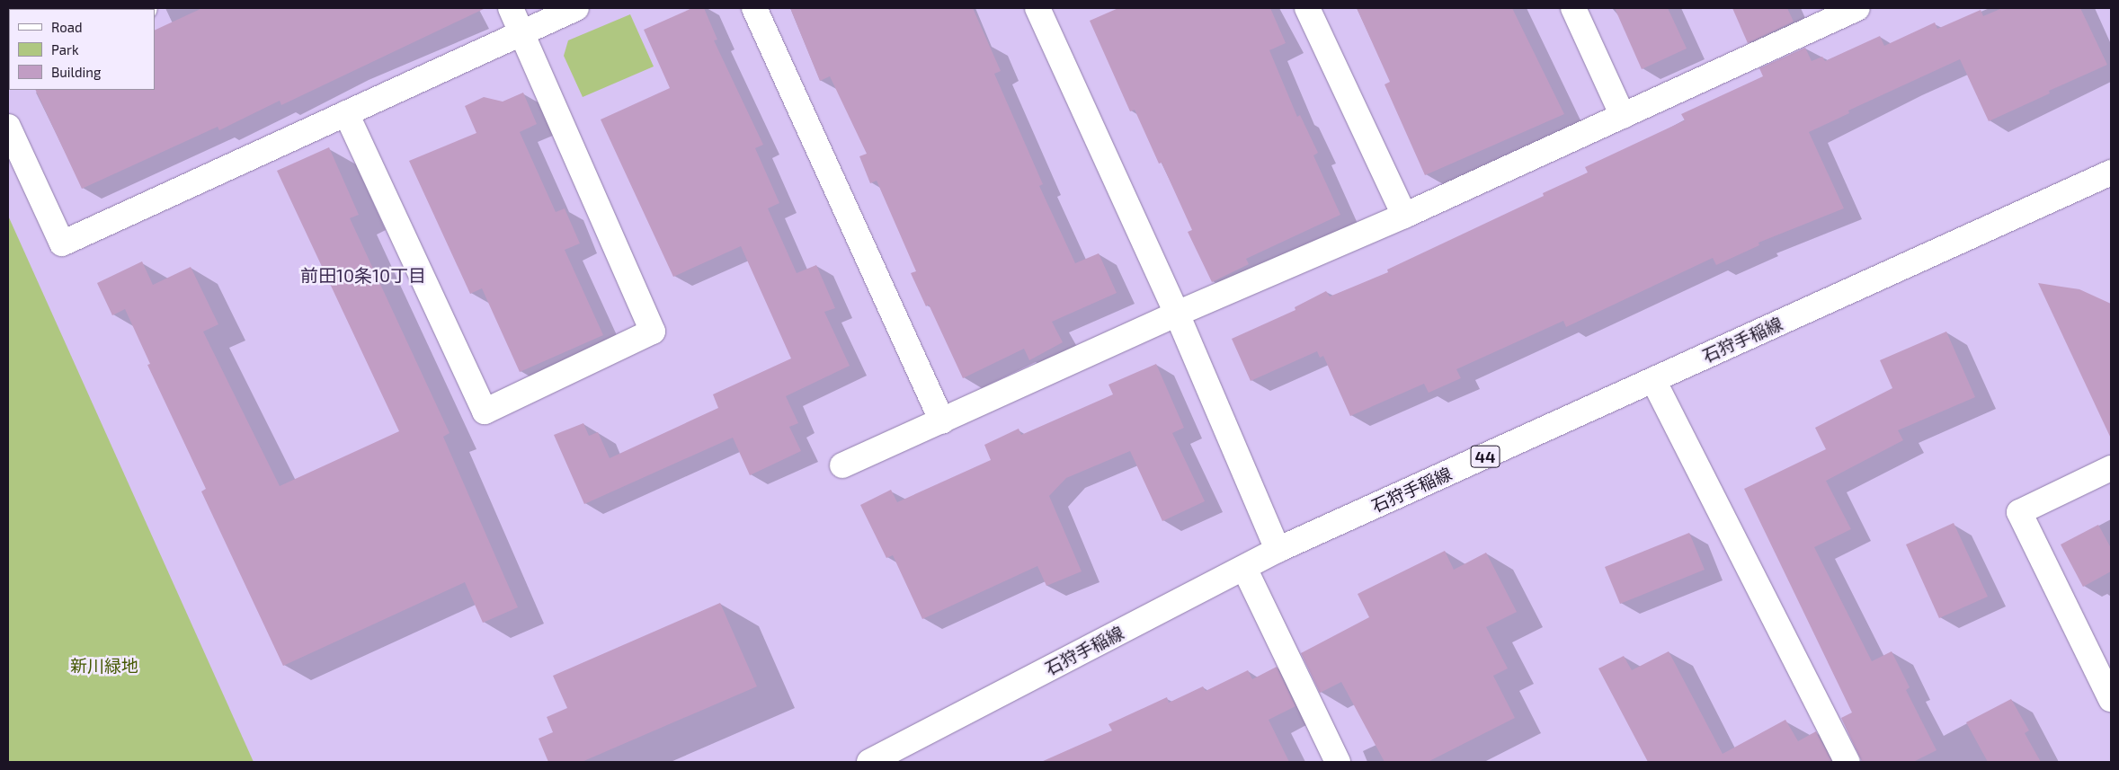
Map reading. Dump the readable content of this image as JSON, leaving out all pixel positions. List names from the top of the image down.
{
  "streets": {
    "street": ["石狩手稲線", "44"]
  },
  "districts": ["前田10条10丁目"],
  "parks": ["新川緑地"],
  "legend": ["Road", "Park", "Building"]
}
